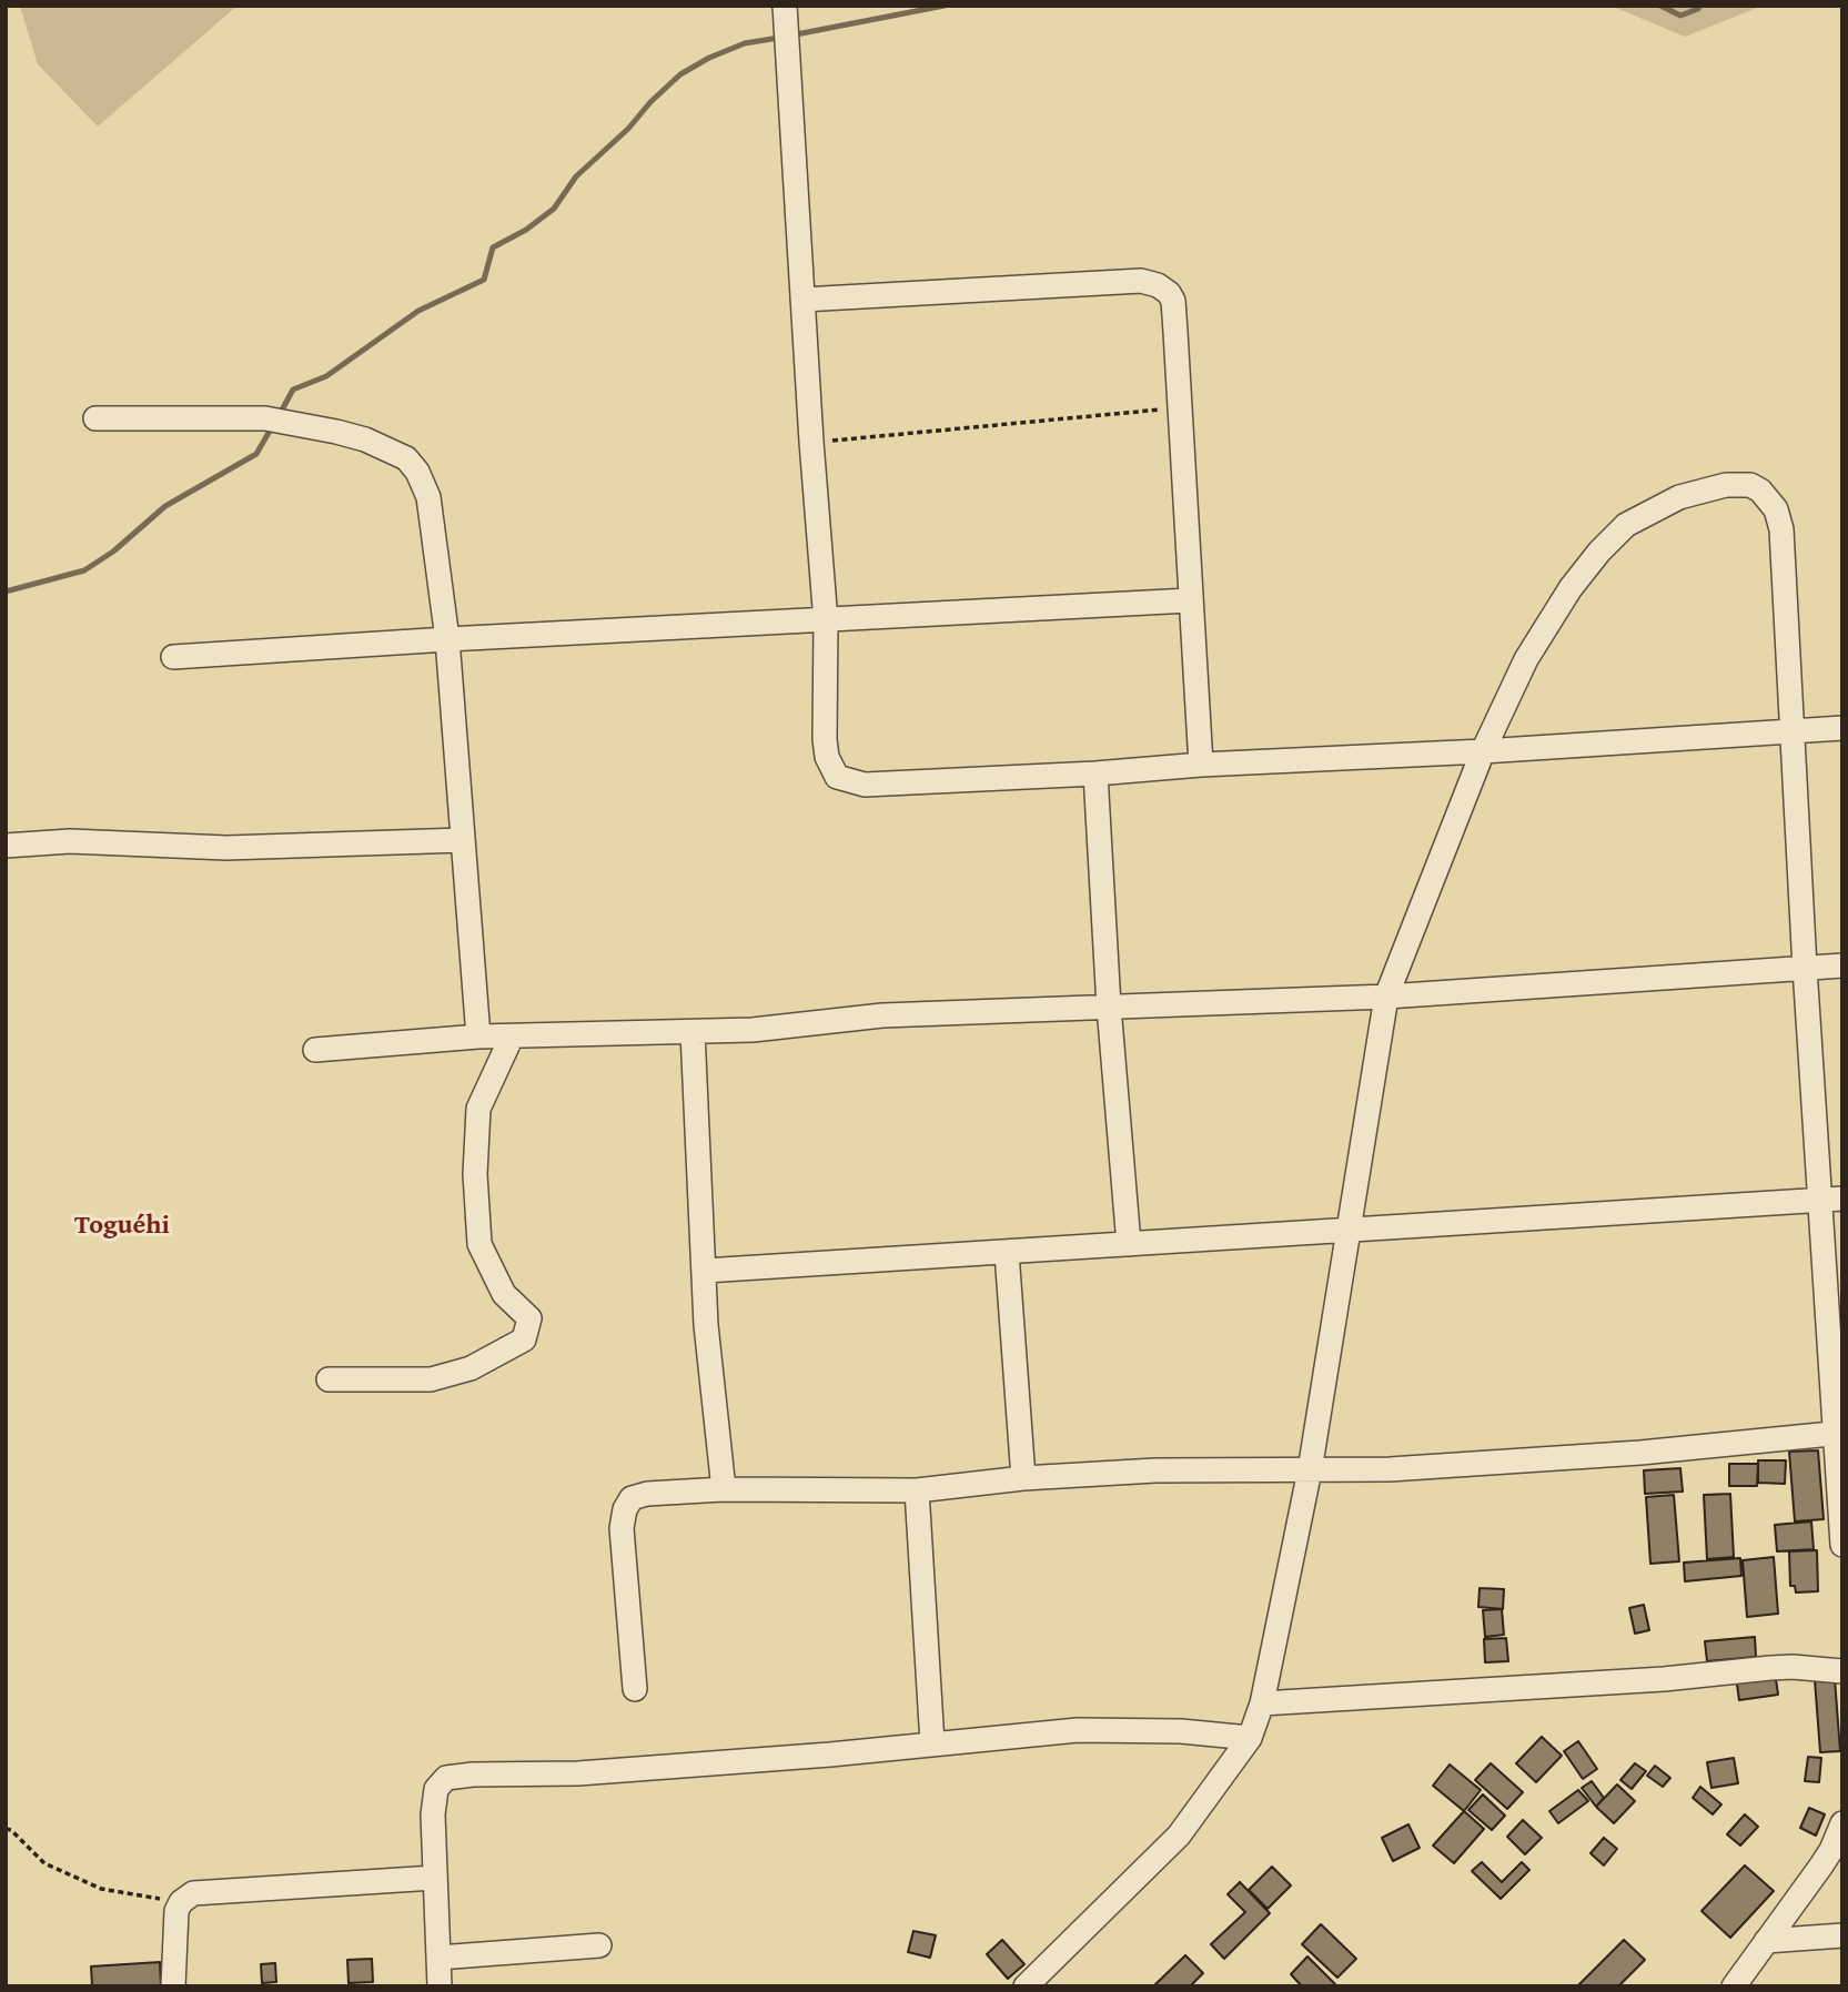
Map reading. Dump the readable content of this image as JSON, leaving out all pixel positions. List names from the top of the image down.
{
  "districts": ["Toguéhi"]
}
